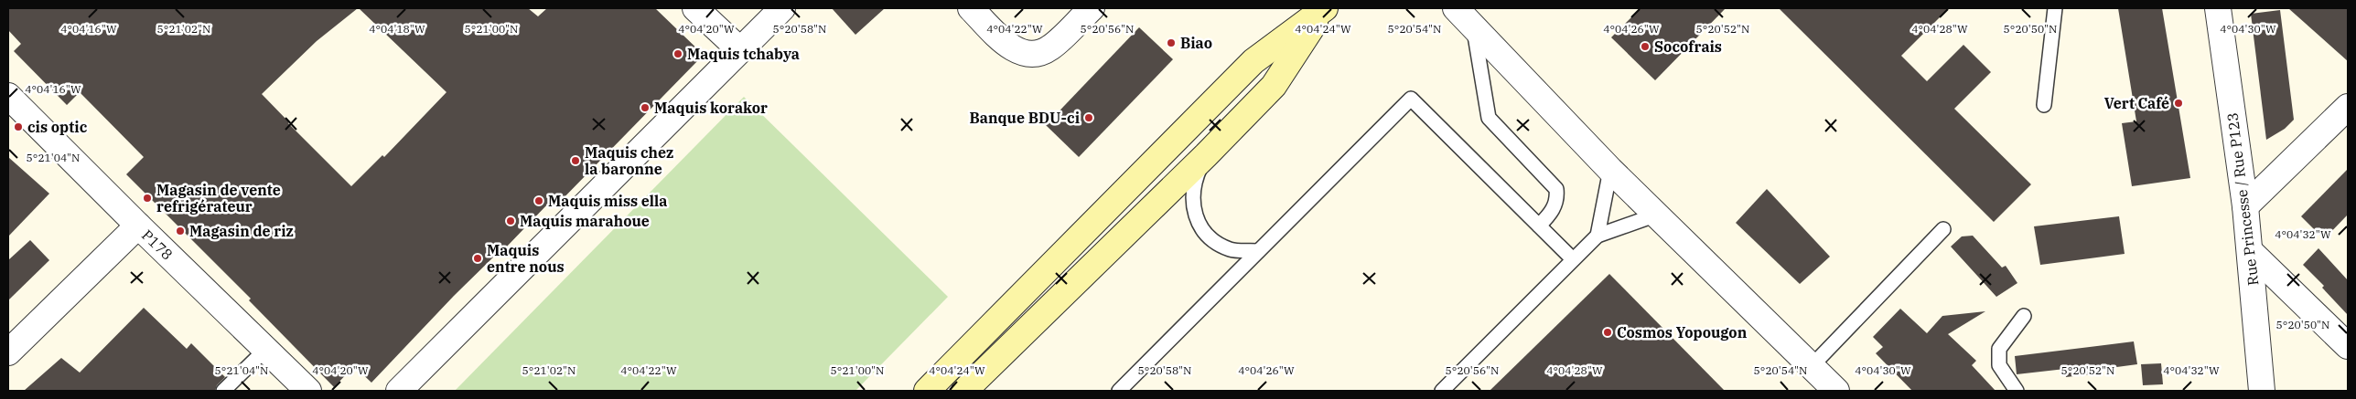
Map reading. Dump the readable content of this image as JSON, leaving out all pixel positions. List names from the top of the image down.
{
  "streets": {
    "street": ["Rue Princesse / Rue P123", "P178"]
  },
  "places": [
    "Biao",
    "Socofrais",
    "Maquis tchabya",
    "Vert Café",
    "Maquis korakor",
    "Banque BDU-ci",
    "cis optic",
    "Maquis chez la baronne",
    "Magasin de vente refrigérateur",
    "Maquis miss ella",
    "Maquis marahoue",
    "Magasin de riz",
    "Maquis entre nous",
    "Cosmos Yopougon"
  ],
  "coordinates": [
    "5°20'56\"N",
    "4°04'16\"W",
    "5°21'02\"N",
    "4°04'18\"W",
    "5°21'00\"N",
    "4°04'20\"W",
    "5°20'58\"N",
    "4°04'22\"W",
    "4°04'24\"W",
    "5°20'54\"N",
    "4°04'26\"W",
    "5°20'52\"N",
    "4°04'28\"W",
    "5°20'50\"N",
    "4°04'30\"W",
    "5°21'04\"N",
    "4°04'32\"W"
  ]
}
